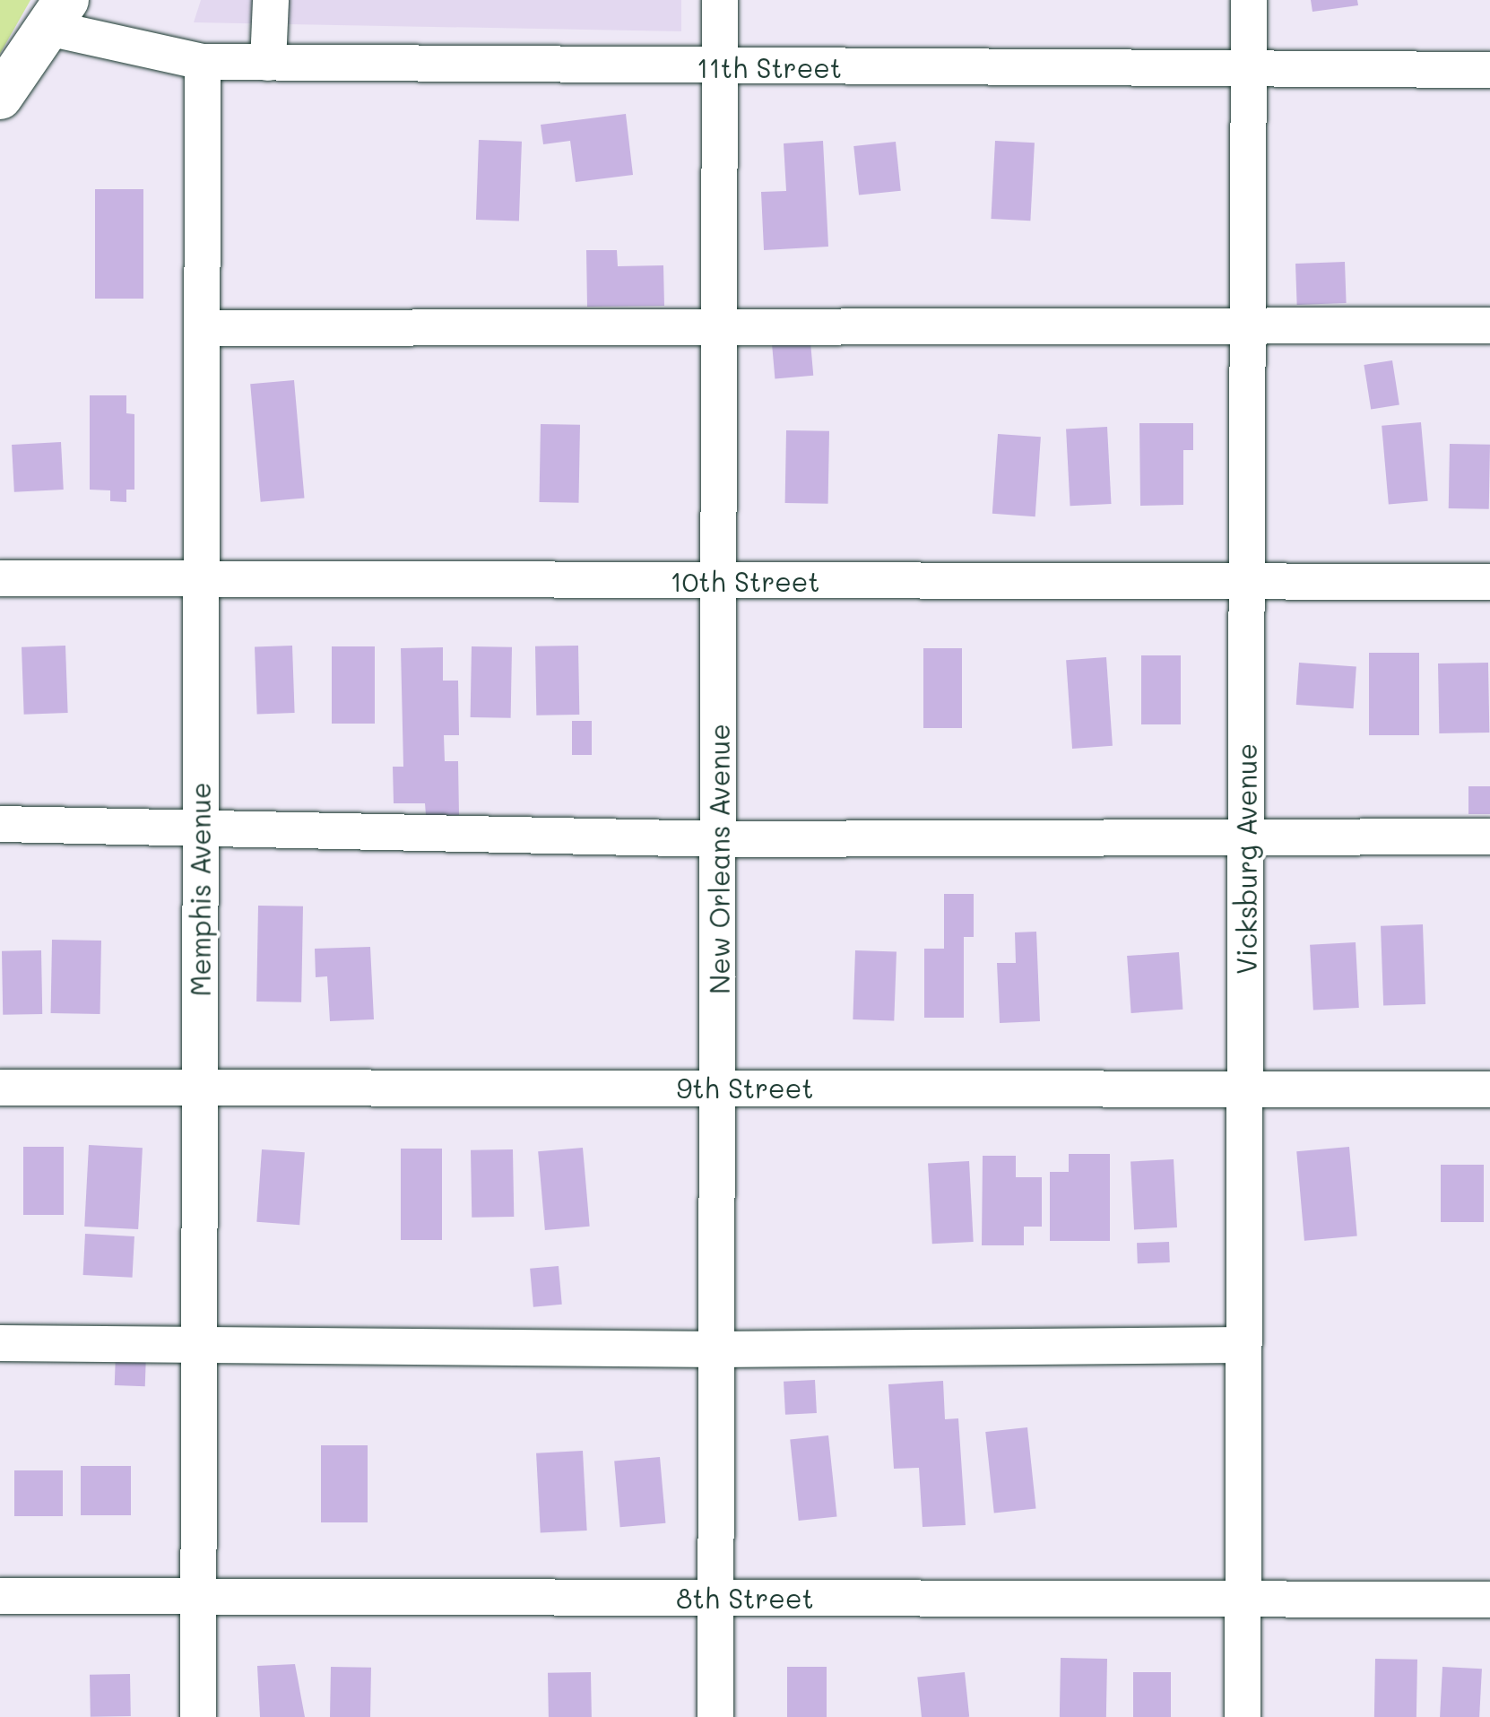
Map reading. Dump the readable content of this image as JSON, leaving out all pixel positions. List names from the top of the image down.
{
  "streets": {
    "street": [
      "11th Street",
      "10th Street",
      "New Orleans Avenue",
      "Vicksburg Avenue",
      "Memphis Avenue",
      "9th Street",
      "8th Street"
    ]
  },
  "crossings": [
    ["11th Street", "New Orleans Avenue"],
    ["11th Street", "Vicksburg Avenue"],
    ["11th Street", "Memphis Avenue"],
    ["10th Street", "New Orleans Avenue"],
    ["10th Street", "Vicksburg Avenue"],
    ["10th Street", "Memphis Avenue"],
    ["New Orleans Avenue", "9th Street"],
    ["New Orleans Avenue", "8th Street"],
    ["Vicksburg Avenue", "9th Street"],
    ["Vicksburg Avenue", "8th Street"],
    ["Memphis Avenue", "9th Street"],
    ["Memphis Avenue", "8th Street"]
  ]
}
